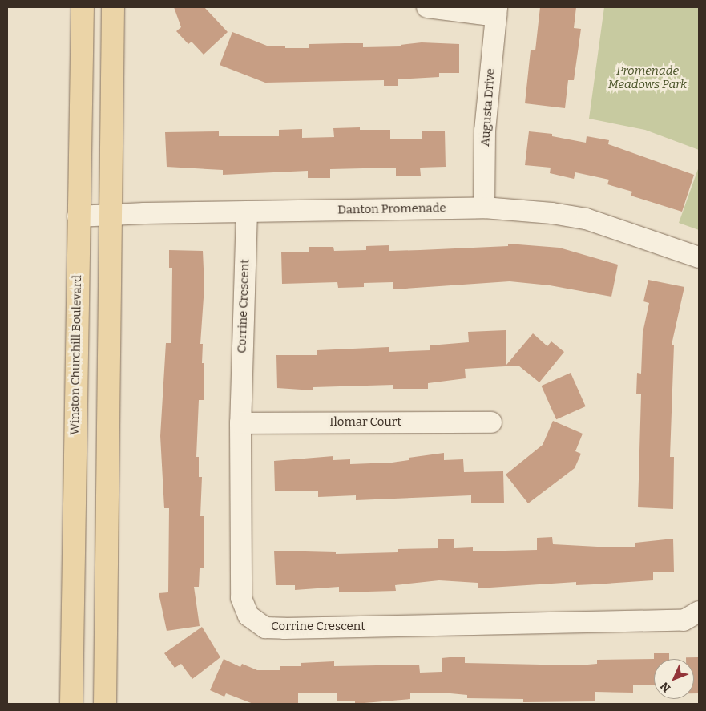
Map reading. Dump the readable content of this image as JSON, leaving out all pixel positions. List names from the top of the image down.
{
  "streets": {
    "main road": ["Winston Churchill Boulevard"],
    "street": [
      "Augusta Drive",
      "Danton Promenade",
      "Corrine Crescent",
      "Ilomar Court"
    ]
  },
  "crossings": [
    ["Augusta Drive", "Danton Promenade"],
    ["Danton Promenade", "Corrine Crescent"],
    ["Danton Promenade", "Winston Churchill Boulevard"],
    ["Corrine Crescent", "Ilomar Court"]
  ],
  "parks": ["Promenade Meadows Park"],
  "north": "bottom left"
}
